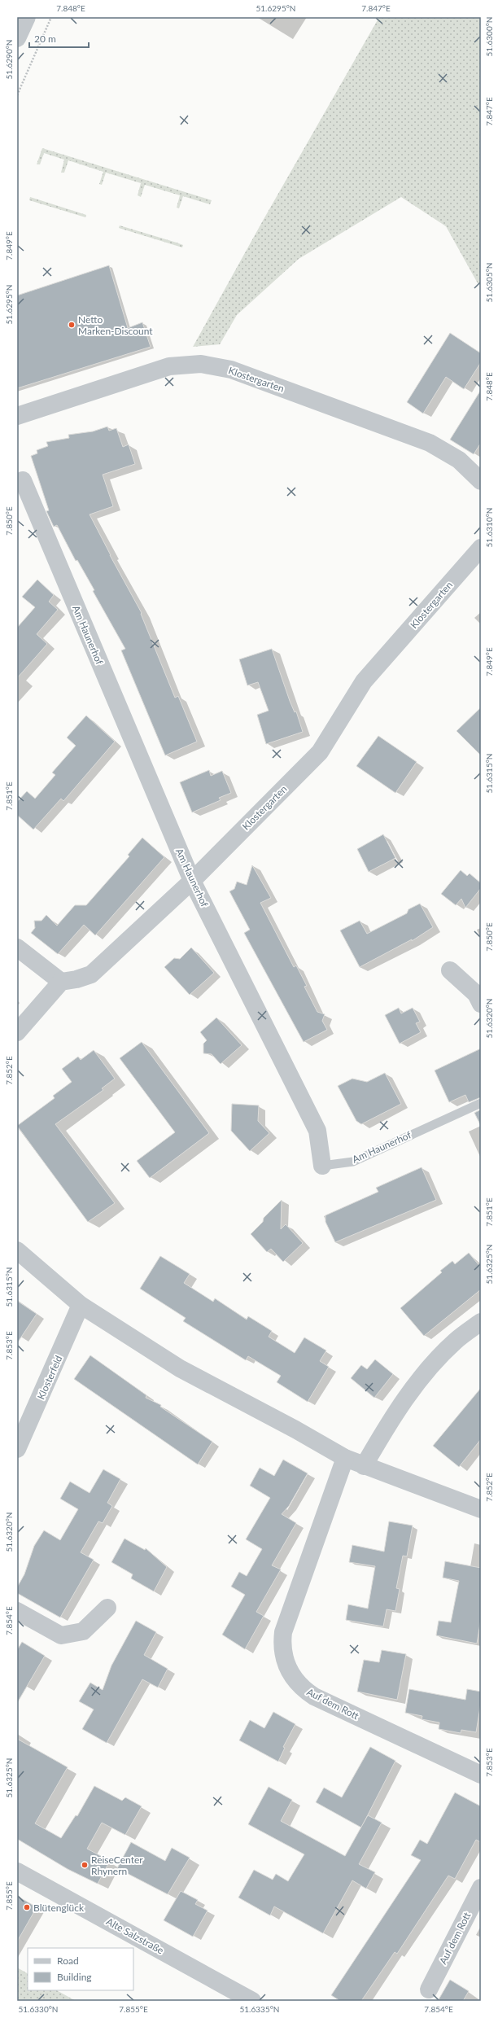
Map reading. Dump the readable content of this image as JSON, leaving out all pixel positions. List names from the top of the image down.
{
  "streets": {
    "street": [
      "Klostergarten",
      "Am Haunerhof",
      "Klosterfeld",
      "Auf dem Rott",
      "Alte Salzstraße"
    ]
  },
  "crossings": [
    ["Klostergarten", "Am Haunerhof"]
  ],
  "places": ["Netto Marken-Discount", "ReiseCenter Rhynern", "Blütenglück"],
  "legend": ["Road", "Building"],
  "scale_bar": "20 m",
  "coordinates": [
    "7.848°E",
    "51.6295°N",
    "7.847°E",
    "51.6300°N",
    "51.6290°N",
    "7.849°E",
    "51.6305°N",
    "7.850°E",
    "51.6310°N",
    "51.6315°N",
    "7.851°E",
    "51.6320°N",
    "7.852°E",
    "51.6325°N",
    "7.853°E",
    "7.854°E",
    "7.855°E",
    "51.6330°N",
    "51.6335°N"
  ]
}
